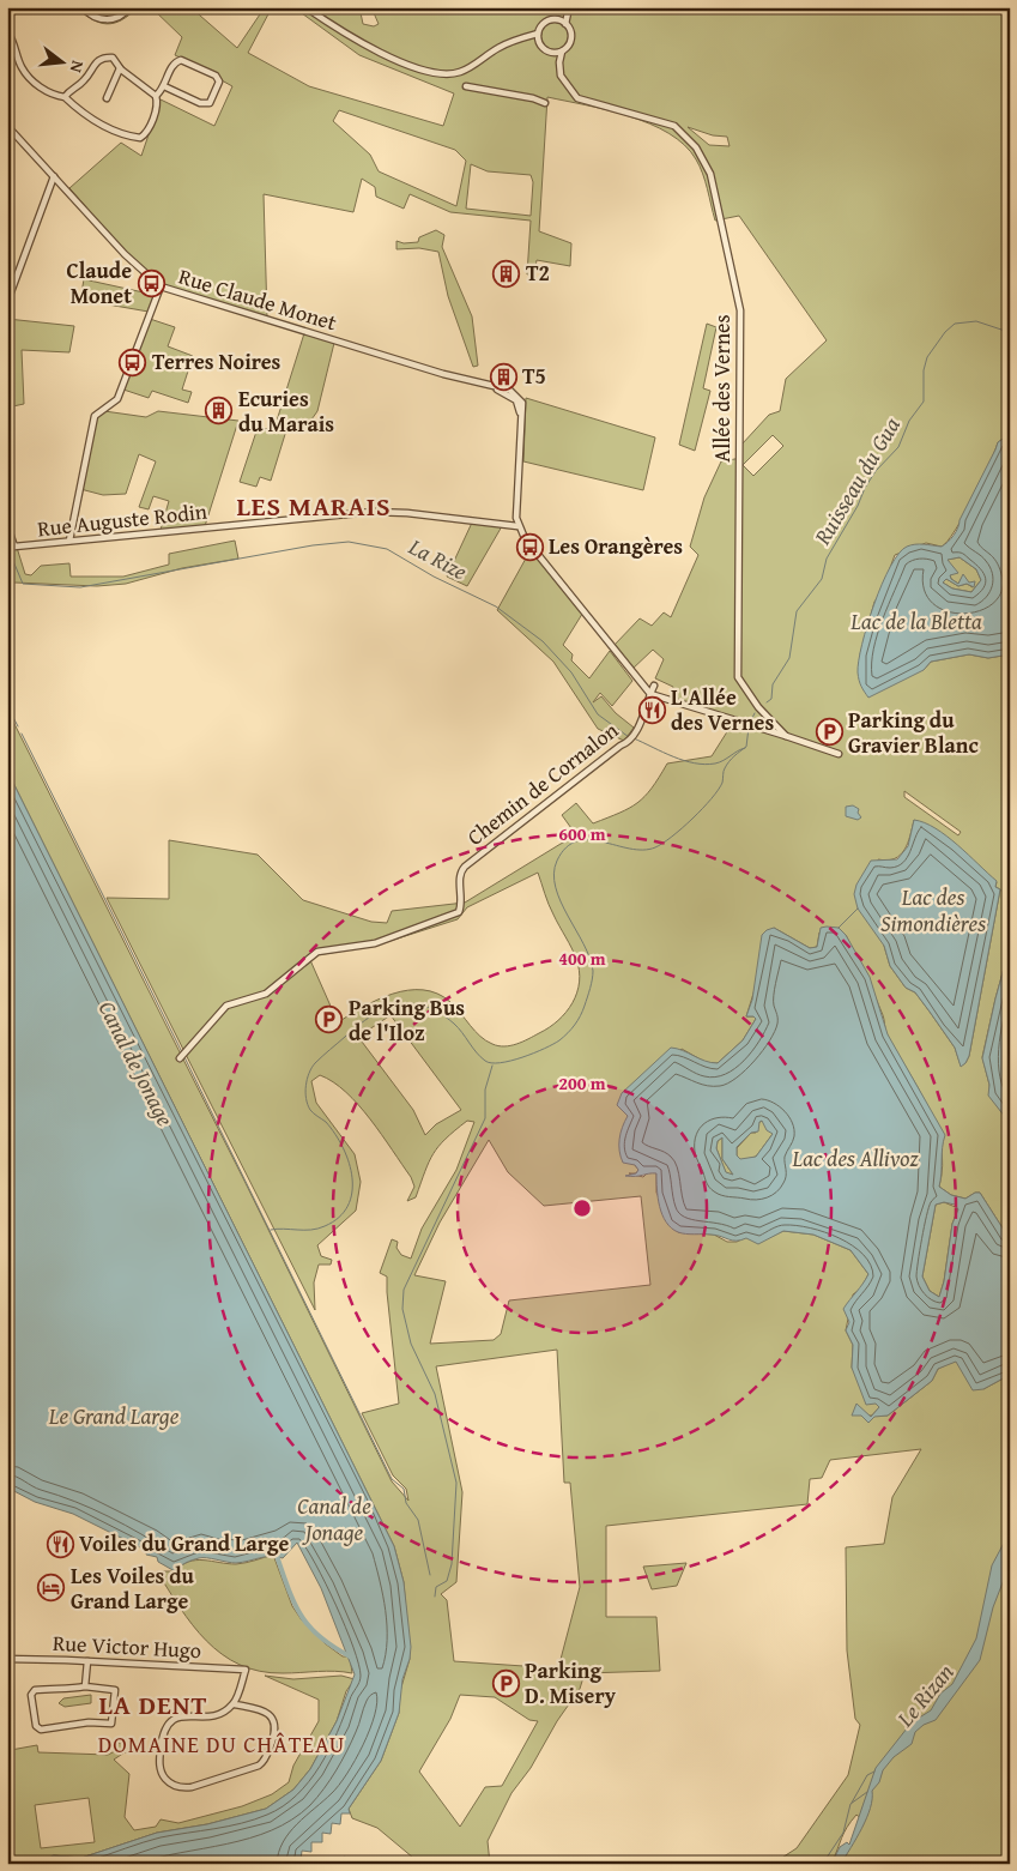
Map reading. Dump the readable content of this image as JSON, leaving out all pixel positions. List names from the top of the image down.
{
  "streets": {
    "street": [
      "Rue Claude Monet",
      "Allée des Vernes",
      "Rue Auguste Rodin",
      "Chemin de Cornalon",
      "Rue Victor Hugo"
    ]
  },
  "crossings": [
    ["Rue Claude Monet", "Rue Auguste Rodin"]
  ],
  "districts": ["LES MARAIS", "LA DENT", "DOMAINE DU CHÂTEAU"],
  "water": [
    "Ruisseau du Gua",
    "La Rize",
    "Lac de la Bletta",
    "Lac des Simondières",
    "Canal de Jonage",
    "Lac des Allivoz",
    "Le Grand Large",
    "Le Rizan"
  ],
  "places": {
    "building": ["T2", "T5", "Ecuries du Marais"],
    "bus stop": ["Claude Monet", "Terres Noires", "Les Orangères"],
    "restaurant": ["L'Allée des Vernes", "Voiles du Grand Large"],
    "parking": ["Parking du Gravier Blanc", "Parking Bus de l'Iloz", "Parking D. Misery"],
    "hotel": ["Les Voiles du Grand Large"]
  },
  "north": "right",
  "rings": ["600 m", "400 m", "200 m"]
}
